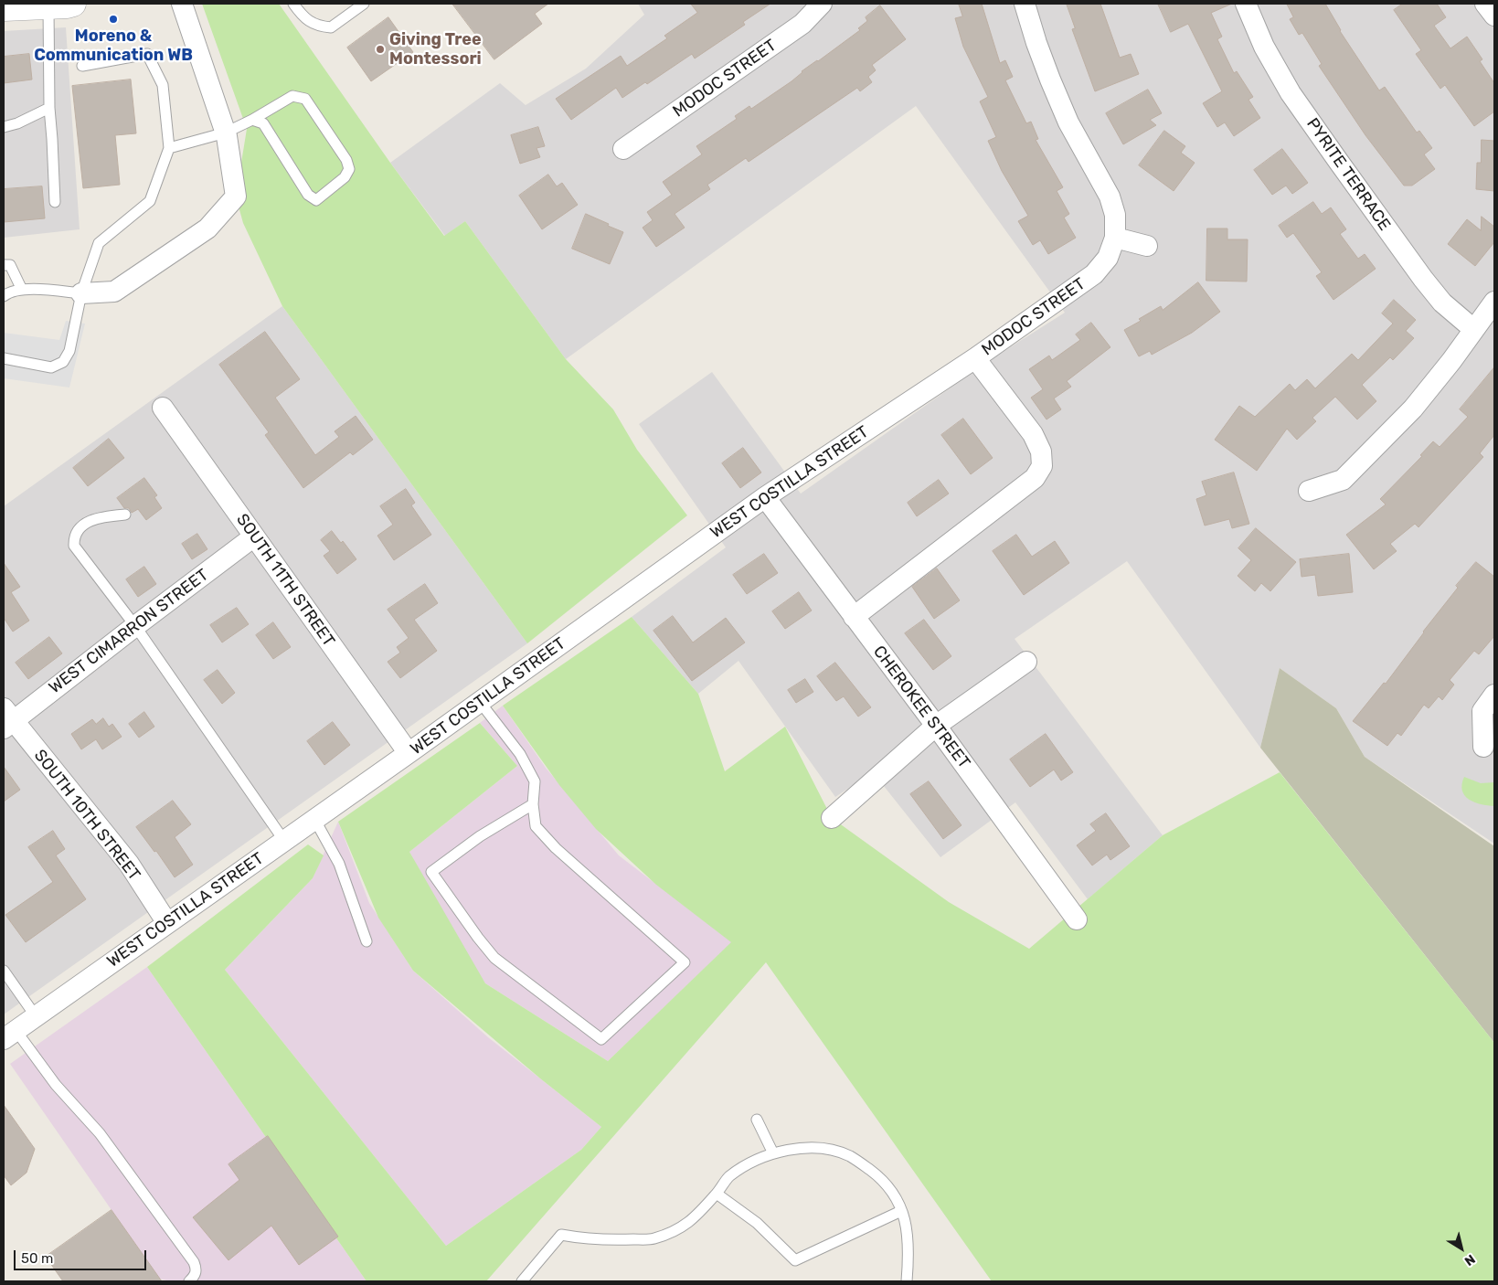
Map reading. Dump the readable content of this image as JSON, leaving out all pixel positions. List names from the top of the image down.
{
  "streets": {
    "street": [
      "MODOC STREET",
      "PYRITE TERRACE",
      "WEST COSTILLA STREET",
      "SOUTH 11TH STREET",
      "WEST CIMARRON STREET",
      "CHEROKEE STREET",
      "SOUTH 10TH STREET"
    ]
  },
  "crossings": [
    ["MODOC STREET", "WEST COSTILLA STREET"],
    ["MODOC STREET", "CHEROKEE STREET"],
    ["WEST COSTILLA STREET", "SOUTH 11TH STREET"],
    ["WEST COSTILLA STREET", "CHEROKEE STREET"],
    ["WEST COSTILLA STREET", "SOUTH 10TH STREET"],
    ["SOUTH 11TH STREET", "WEST CIMARRON STREET"],
    ["WEST CIMARRON STREET", "SOUTH 10TH STREET"]
  ],
  "places": ["Moreno & Communication WB", "Giving Tree Montessori"],
  "scale_bar": "50 m",
  "north": "bottom right"
}
